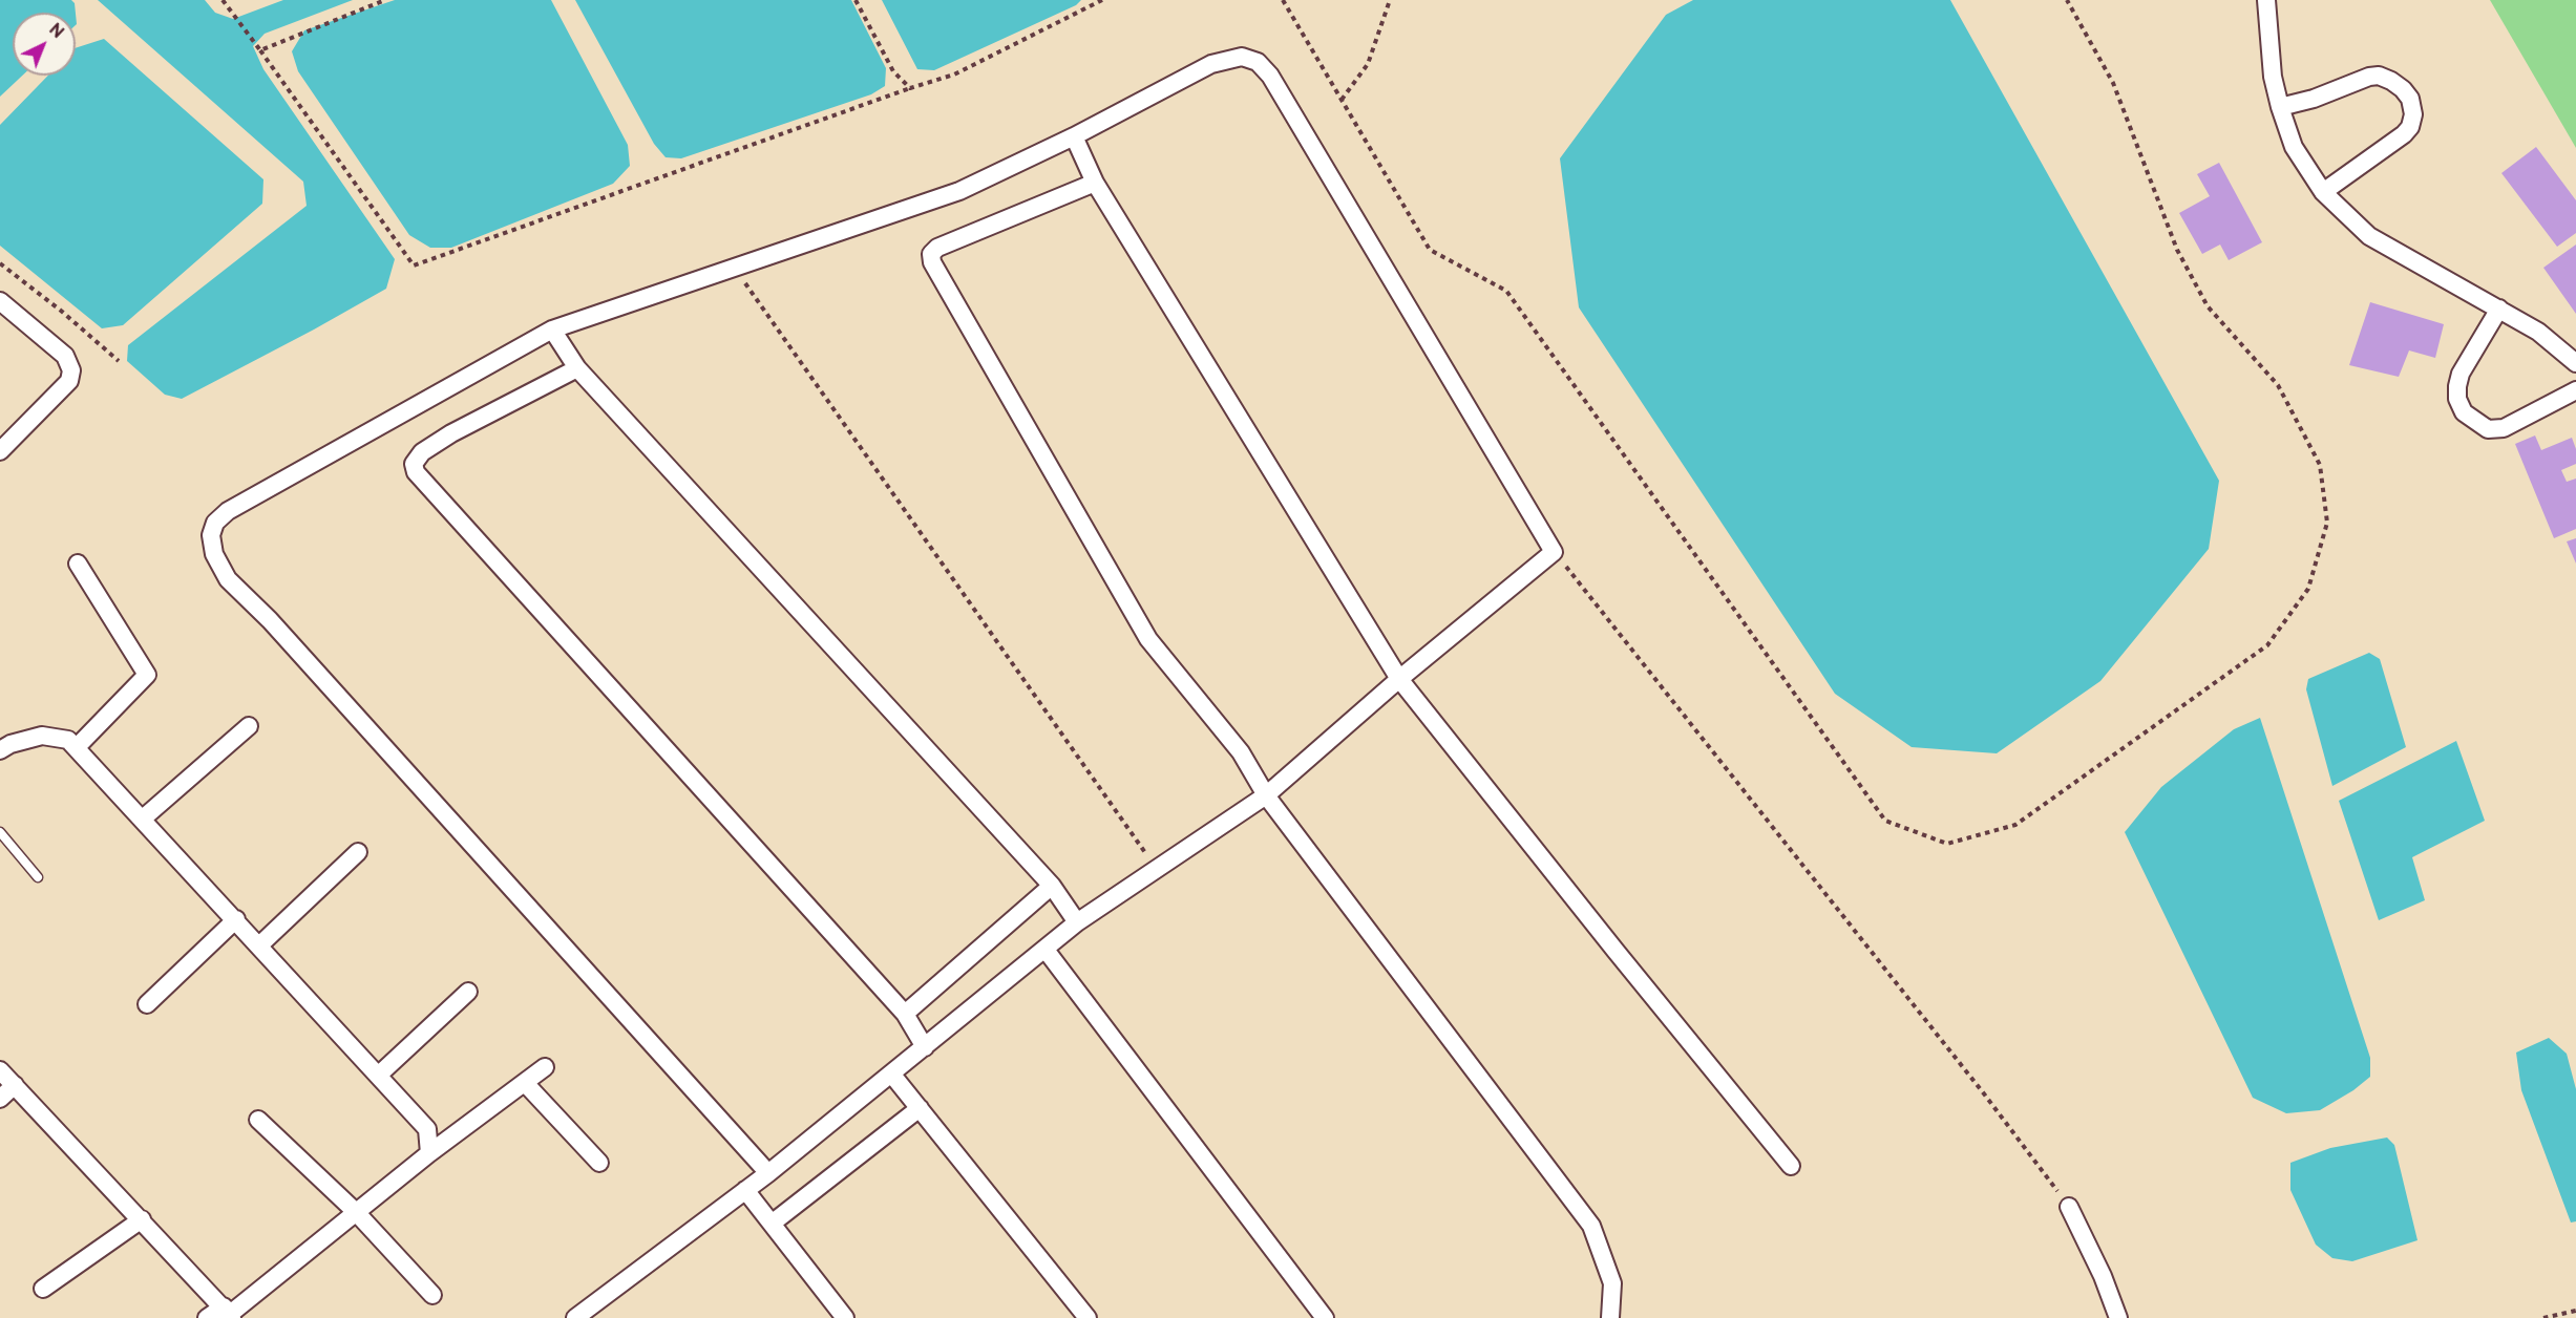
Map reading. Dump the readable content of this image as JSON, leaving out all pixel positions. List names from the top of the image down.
{
  "north": "top right"
}
